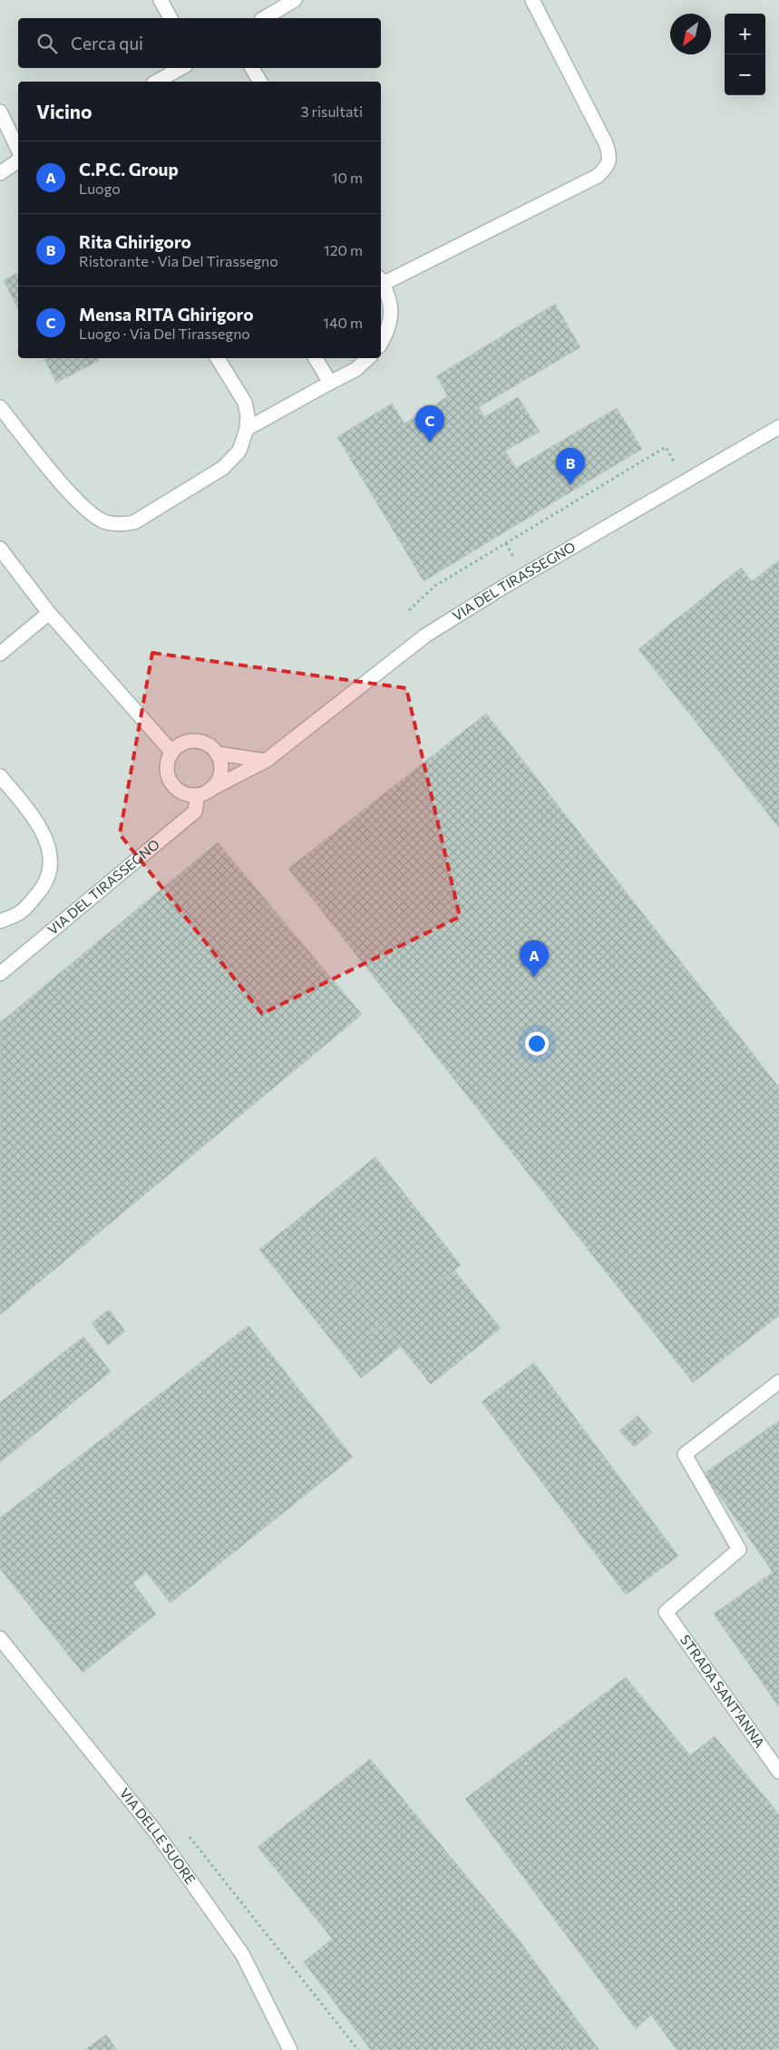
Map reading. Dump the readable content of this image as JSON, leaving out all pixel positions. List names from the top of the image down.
{
  "streets": {
    "street": ["VIA DEL TIRASSEGNO", "STRADA SANT'ANNA", "VIA DELLE SUORE"]
  },
  "north": "bottom left",
  "page": {
    "map_buttons": ["+", "−"],
    "search": "Cerca qui",
    "heading": ["Vicino", "3 risultati"],
    "list": [
      {
        "mark": "A",
        "name": "C.P.C. Group",
        "note": "Luogo",
        "value": "10 m"
      },
      {
        "mark": "B",
        "name": "Rita Ghirigoro",
        "note": "Ristorante · Via Del Tirassegno",
        "value": "120 m"
      },
      {
        "mark": "C",
        "name": "Mensa RITA Ghirigoro",
        "note": "Luogo · Via Del Tirassegno",
        "value": "140 m"
      }
    ],
    "pins": ["C", "B", "A"]
  }
}
